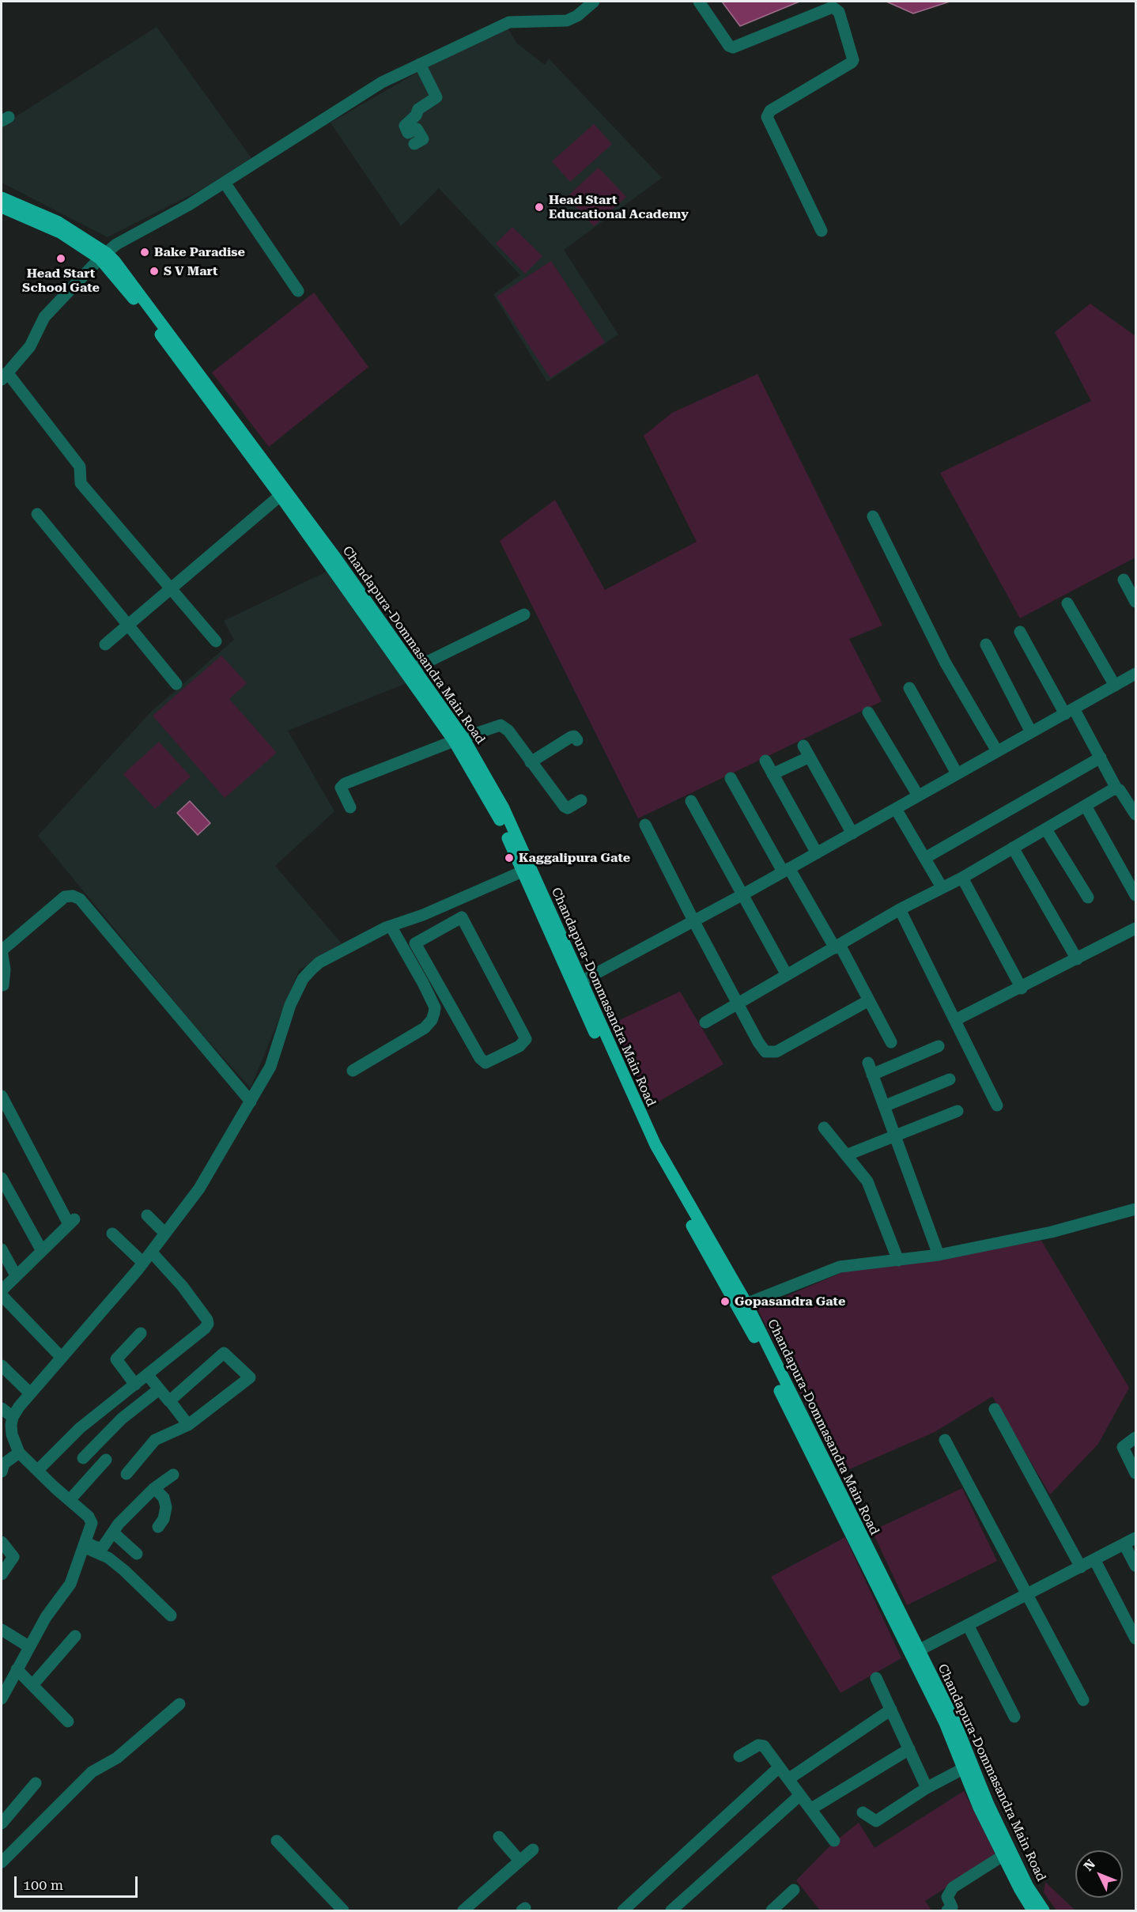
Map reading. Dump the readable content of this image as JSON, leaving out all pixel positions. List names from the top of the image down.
{
  "streets": {
    "main road": ["Chandapura-Dommasandra Main Road"]
  },
  "places": [
    "Head Start Educational Academy",
    "Bake Paradise",
    "Head Start School Gate",
    "S V Mart",
    "Kaggalipura Gate",
    "Gopasandra Gate"
  ],
  "scale_bar": "100 m",
  "north": "top left"
}
